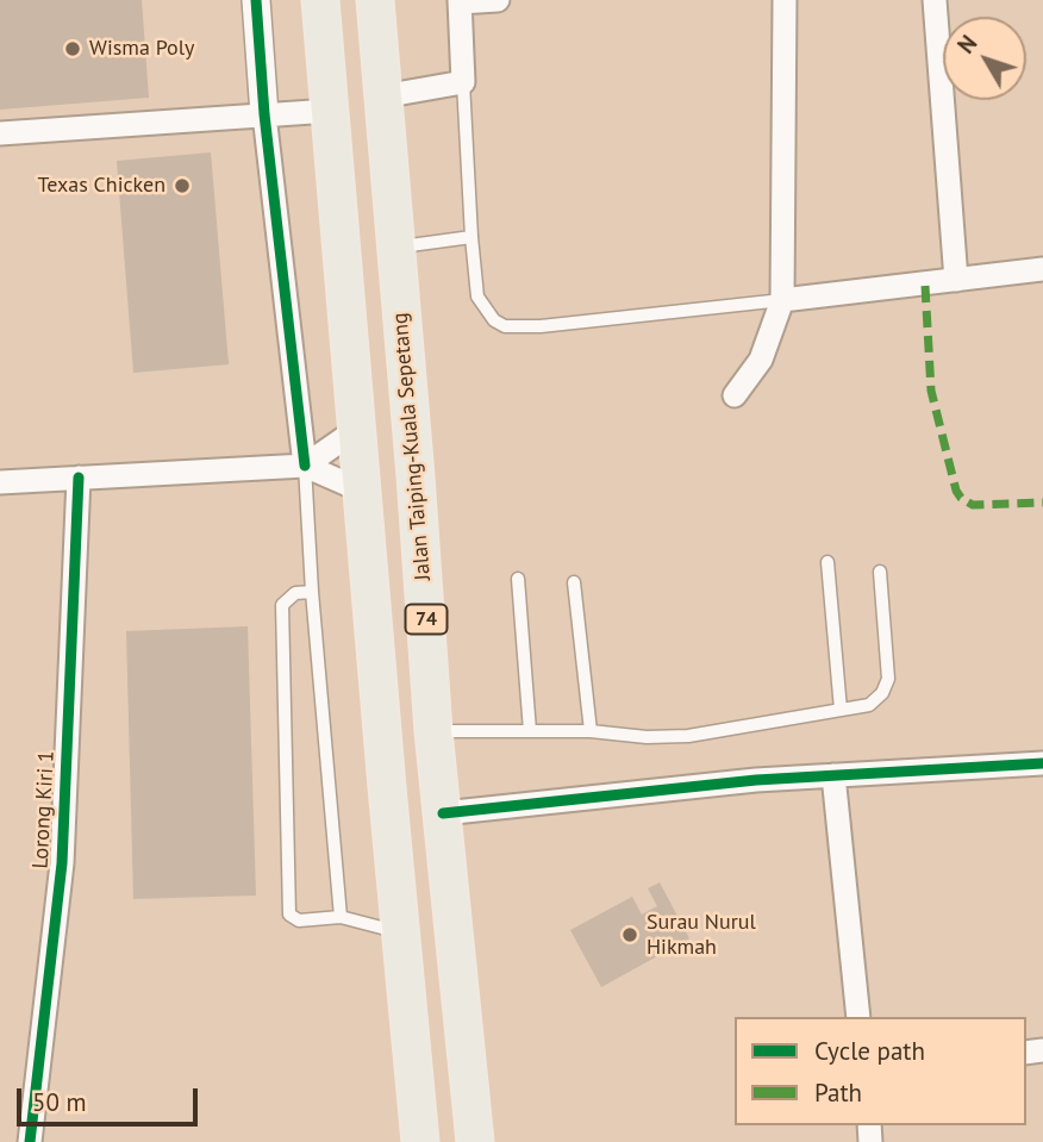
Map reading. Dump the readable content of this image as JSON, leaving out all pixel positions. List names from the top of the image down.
{
  "streets": {
    "main road": ["Jalan Taiping-Kuala Sepetang", "74"],
    "street": ["Lorong Kiri 1"]
  },
  "places": ["Wisma Poly", "Texas Chicken", "Surau Nurul Hikmah"],
  "legend": ["Cycle path", "Path"],
  "scale_bar": "50 m",
  "north": "top left"
}
